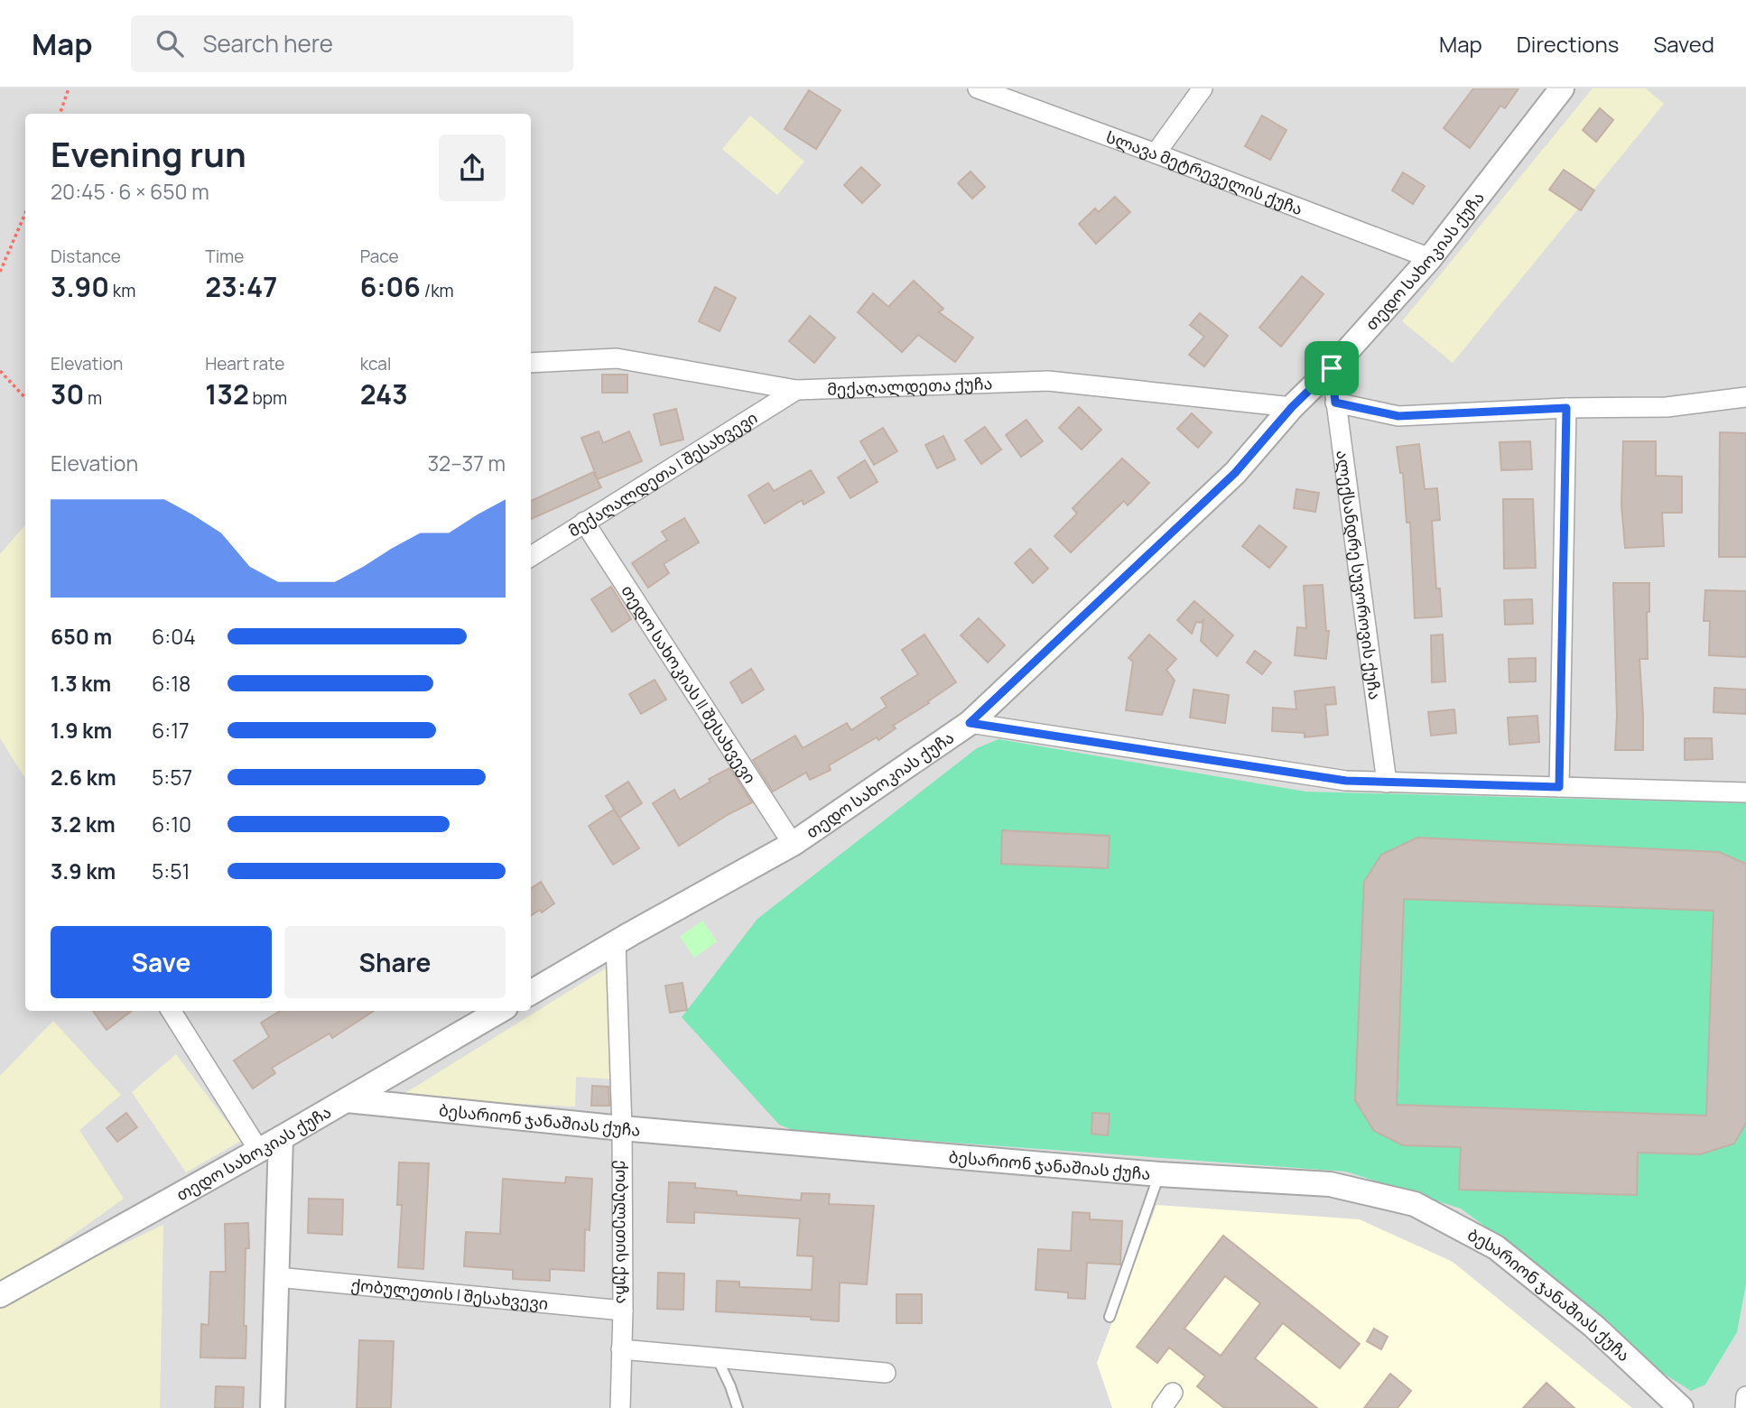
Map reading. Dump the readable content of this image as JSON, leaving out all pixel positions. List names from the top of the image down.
{
  "streets": {
    "street": [
      "სლავა მეტრეველის ქუჩა",
      "თედო სახოკიას ქუჩა",
      "მექაღალდეთა ქუჩა",
      "მექაღალდეთა I შესახვევი",
      "ალექსანდრე სუვოროვის ქუჩა",
      "თედო სახოკიას II შესახვევი",
      "ბესარიონ ჯანაშიას ქუჩა",
      "ქობულეთის ქუჩა",
      "ქობულეთის I შესახვევი"
    ]
  },
  "crossings": [
    ["სლავა მეტრეველის ქუჩა", "თედო სახოკიას ქუჩა"],
    ["თედო სახოკიას ქუჩა", "მექაღალდეთა ქუჩა"],
    ["თედო სახოკიას ქუჩა", "ალექსანდრე სუვოროვის ქუჩა"],
    ["თედო სახოკიას ქუჩა", "თედო სახოკიას II შესახვევი"],
    ["თედო სახოკიას ქუჩა", "ბესარიონ ჯანაშიას ქუჩა"],
    ["თედო სახოკიას ქუჩა", "ქობულეთის ქუჩა"],
    ["მექაღალდეთა ქუჩა", "მექაღალდეთა I შესახვევი"],
    ["მექაღალდეთა I შესახვევი", "თედო სახოკიას II შესახვევი"],
    ["ბესარიონ ჯანაშიას ქუჩა", "ქობულეთის ქუჩა"],
    ["ქობულეთის ქუჩა", "ქობულეთის I შესახვევი"]
  ],
  "page": {
    "header": "Map",
    "search": "Search here",
    "nav": ["Map", "Directions", "Saved"],
    "heading": ["Evening run", "20:45 · 6 × 650 m"],
    "stats": [
      ["Distance", "3.90 km"],
      ["Time", "23:47"],
      ["Pace", "6:06 /km"],
      ["Elevation", "30 m"],
      ["Heart rate", "132 bpm"],
      ["kcal", "243"]
    ],
    "chart": ["Elevation", "32–37 m"],
    "list": [
      {
        "name": "650 m",
        "note": "6:04"
      },
      {
        "name": "1.3 km",
        "note": "6:18"
      },
      {
        "name": "1.9 km",
        "note": "6:17"
      },
      {
        "name": "2.6 km",
        "note": "5:57"
      },
      {
        "name": "3.2 km",
        "note": "6:10"
      },
      {
        "name": "3.9 km",
        "note": "5:51"
      }
    ],
    "buttons": ["Save", "Share"]
  }
}
